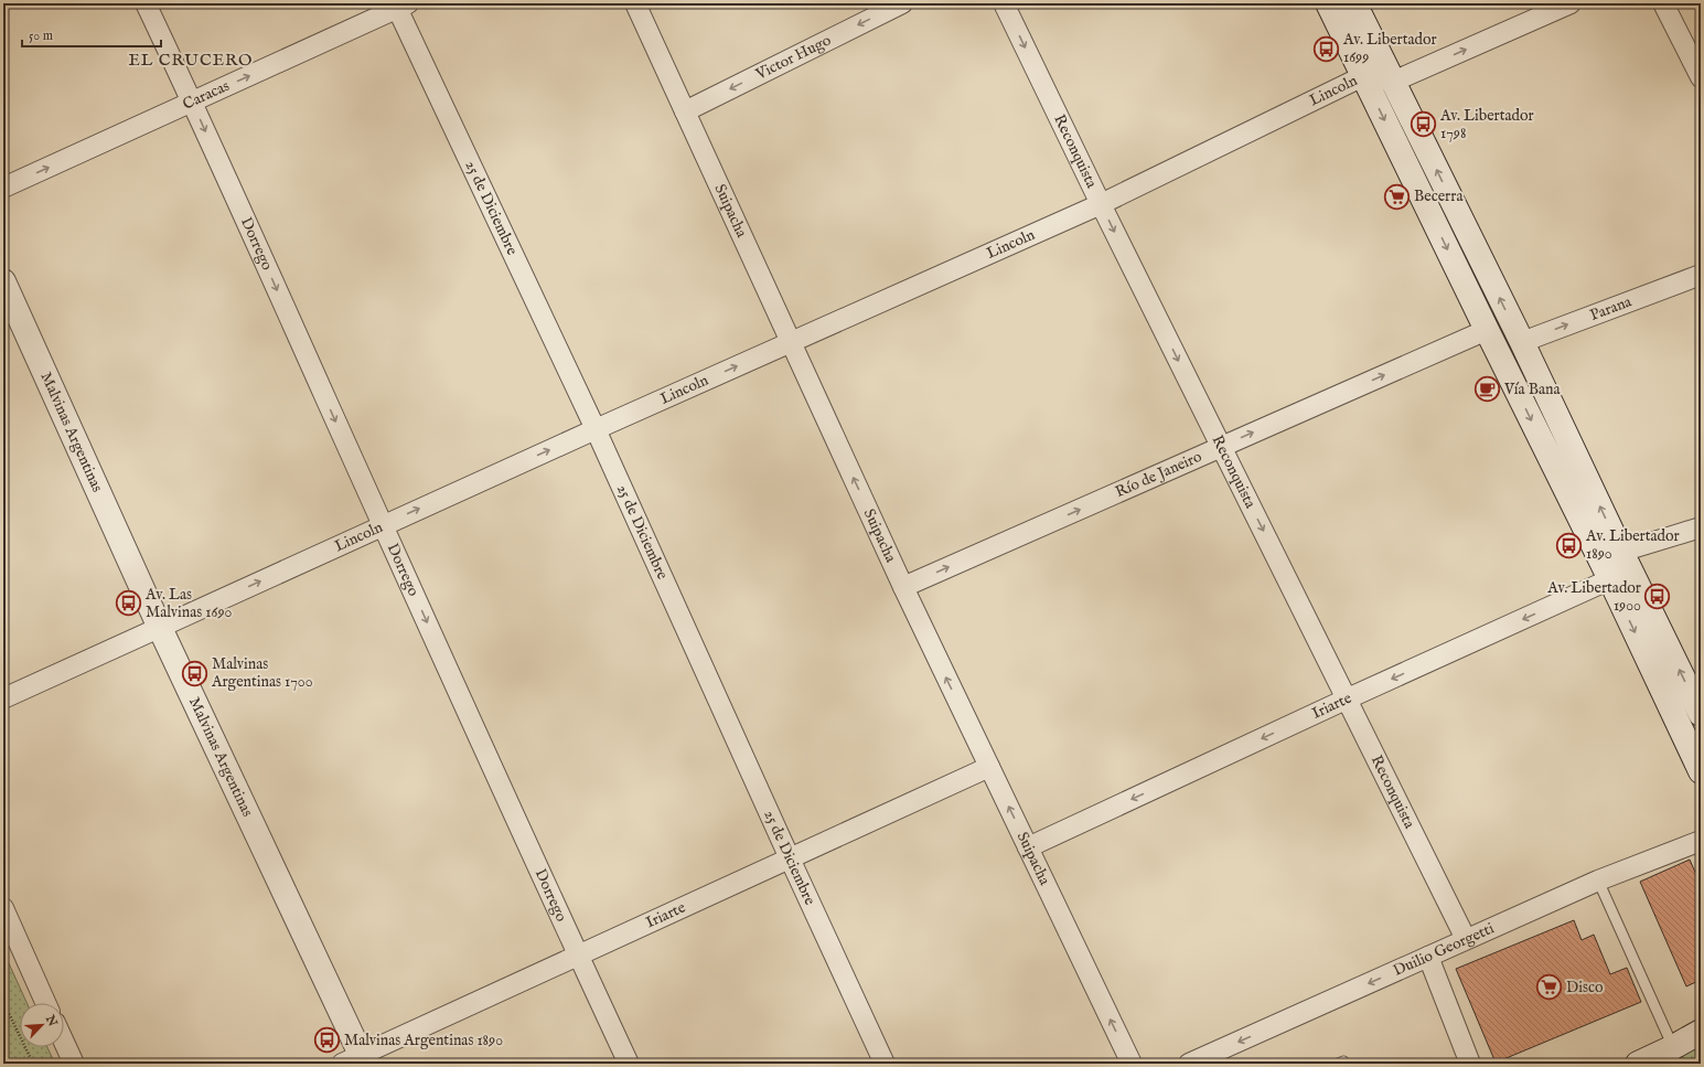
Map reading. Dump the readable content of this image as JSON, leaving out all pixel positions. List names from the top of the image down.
{
  "streets": {
    "main road": ["Malvinas Argentinas"],
    "street": [
      "Victor Hugo",
      "Lincoln",
      "Caracas",
      "Reconquista",
      "25 de Diciembre",
      "Suipacha",
      "Dorrego",
      "Parana",
      "Río de Janeiro",
      "Iriarte",
      "Duilio Georgetti"
    ]
  },
  "crossings": [
    ["Victor Hugo", "Suipacha"],
    ["Lincoln", "Reconquista"],
    ["Lincoln", "25 de Diciembre"],
    ["Lincoln", "Suipacha"],
    ["Lincoln", "Dorrego"],
    ["Lincoln", "Malvinas Argentinas"],
    ["Caracas", "25 de Diciembre"],
    ["Caracas", "Dorrego"],
    ["Reconquista", "Río de Janeiro"],
    ["Reconquista", "Iriarte"],
    ["Reconquista", "Duilio Georgetti"],
    ["25 de Diciembre", "Iriarte"],
    ["Suipacha", "Río de Janeiro"],
    ["Suipacha", "Iriarte"],
    ["Dorrego", "Iriarte"],
    ["Malvinas Argentinas", "Iriarte"]
  ],
  "one_way": [
    "Victor Hugo",
    "Lincoln",
    "Caracas",
    "Reconquista",
    "Suipacha",
    "Dorrego",
    "Parana",
    "Río de Janeiro",
    "Iriarte",
    "Duilio Georgetti"
  ],
  "districts": ["EL CRUCERO"],
  "places": {
    "bus stop": [
      "Av. Libertador 1699",
      "Av. Libertador 1798",
      "Av. Libertador 1890",
      "Av. Libertador 1900",
      "Av. Las Malvinas 1690",
      "Malvinas Argentinas 1700",
      "Malvinas Argentinas 1890"
    ],
    "supermarket": ["Becerra", "Disco"],
    "cafe": ["Vía Bana"]
  },
  "scale_bar": "50 m",
  "north": "top right"
}
